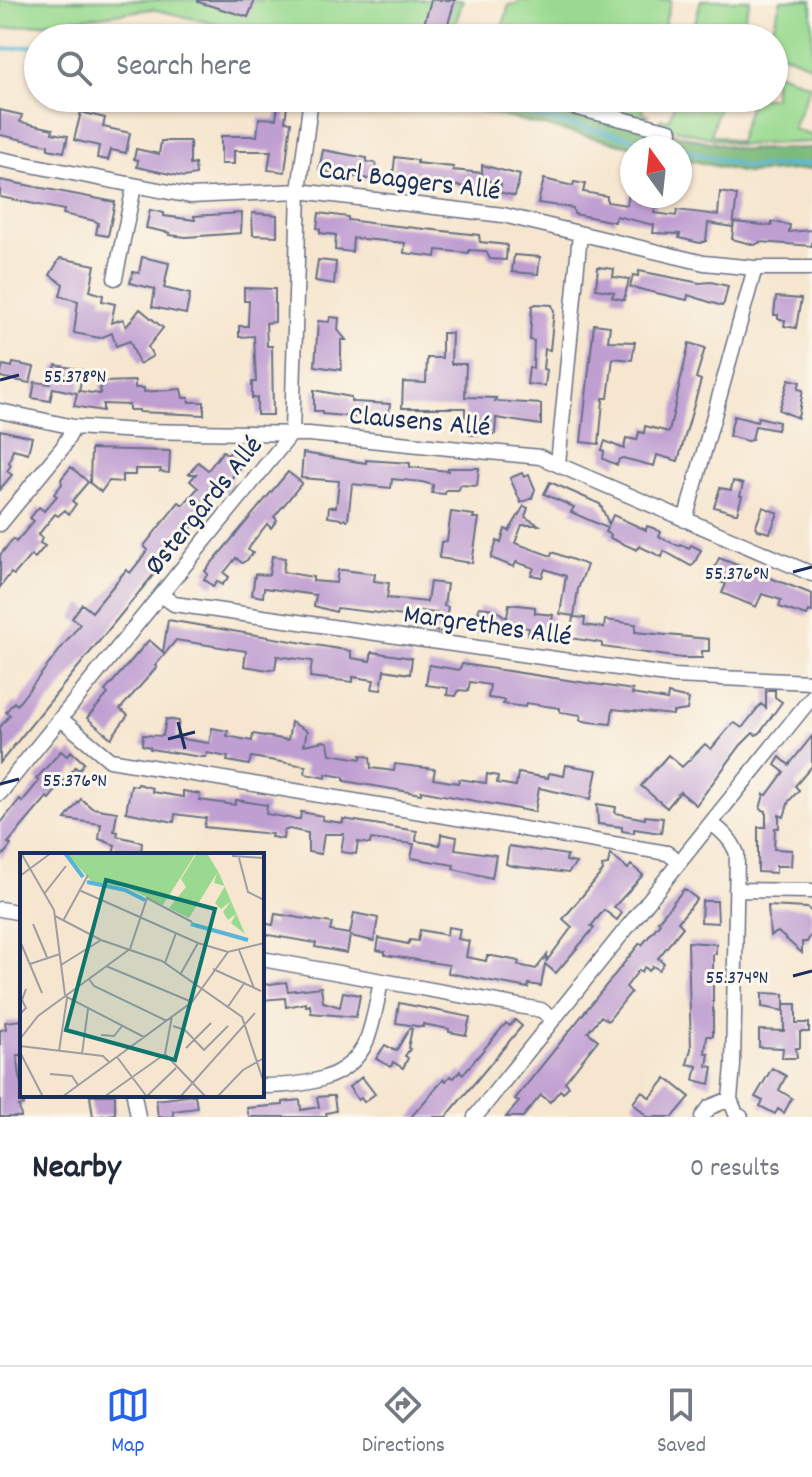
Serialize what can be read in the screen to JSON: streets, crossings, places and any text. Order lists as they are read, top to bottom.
{
  "streets": {
    "street": [
      "Carl Baggers Allé",
      "Clausens Allé",
      "Østergårds Allé",
      "Margrethes Allé"
    ]
  },
  "crossings": [
    ["Carl Baggers Allé", "Østergårds Allé"],
    ["Clausens Allé", "Østergårds Allé"],
    ["Østergårds Allé", "Margrethes Allé"]
  ],
  "north": "top",
  "page": {
    "search": "Search here",
    "heading": ["Nearby", "0 results"],
    "nav": ["Map", "Directions", "Saved"]
  },
  "coordinates": ["55.378°N", "55.376°N", "55.374°N"]
}
